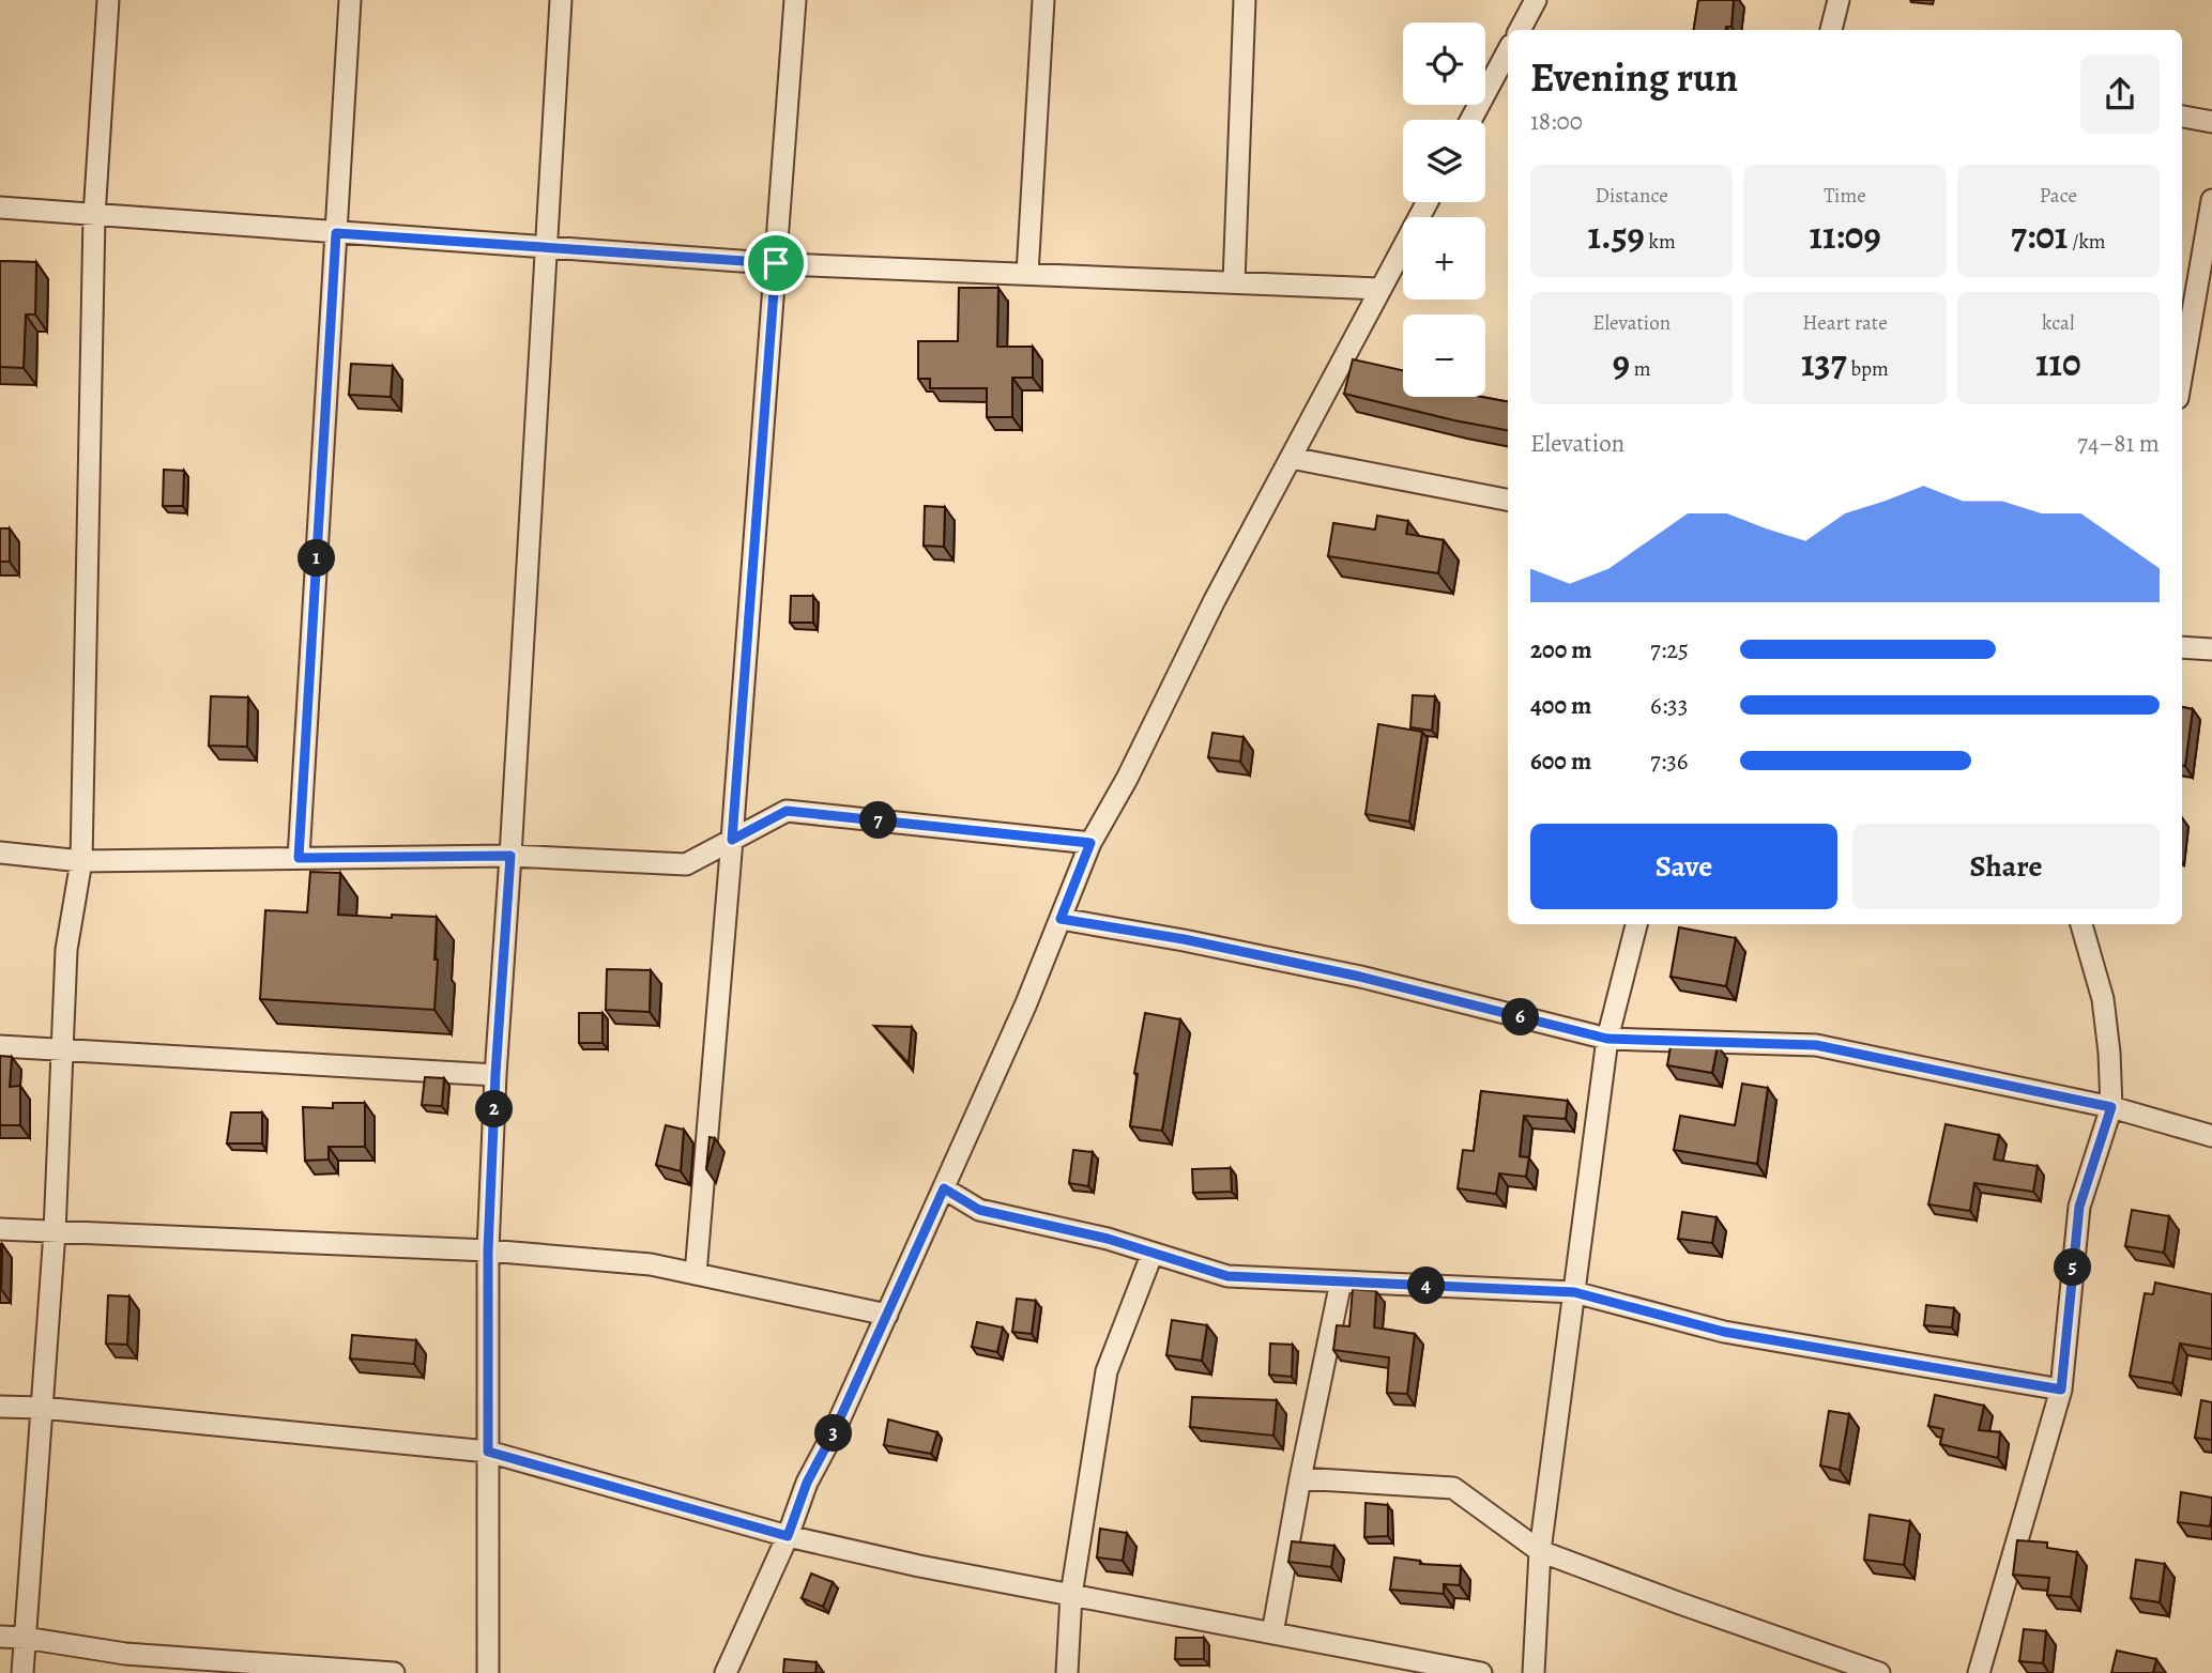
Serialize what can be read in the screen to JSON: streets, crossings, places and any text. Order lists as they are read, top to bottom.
{
  "page": {
    "map_buttons": ["+", "−"],
    "heading": ["Evening run", "18:00"],
    "stats": [
      ["Distance", "1.59 km"],
      ["Time", "11:09"],
      ["Pace", "7:01 /km"],
      ["Elevation", "9 m"],
      ["Heart rate", "137 bpm"],
      ["kcal", "110"]
    ],
    "chart": ["Elevation", "74–81 m"],
    "pins": [
      "1",
      "7",
      "6",
      "2",
      "5",
      "4",
      "3"
    ],
    "list": [
      {
        "name": "200 m",
        "note": "7:25"
      },
      {
        "name": "400 m",
        "note": "6:33"
      },
      {
        "name": "600 m",
        "note": "7:36"
      }
    ],
    "buttons": ["Save", "Share"]
  }
}
